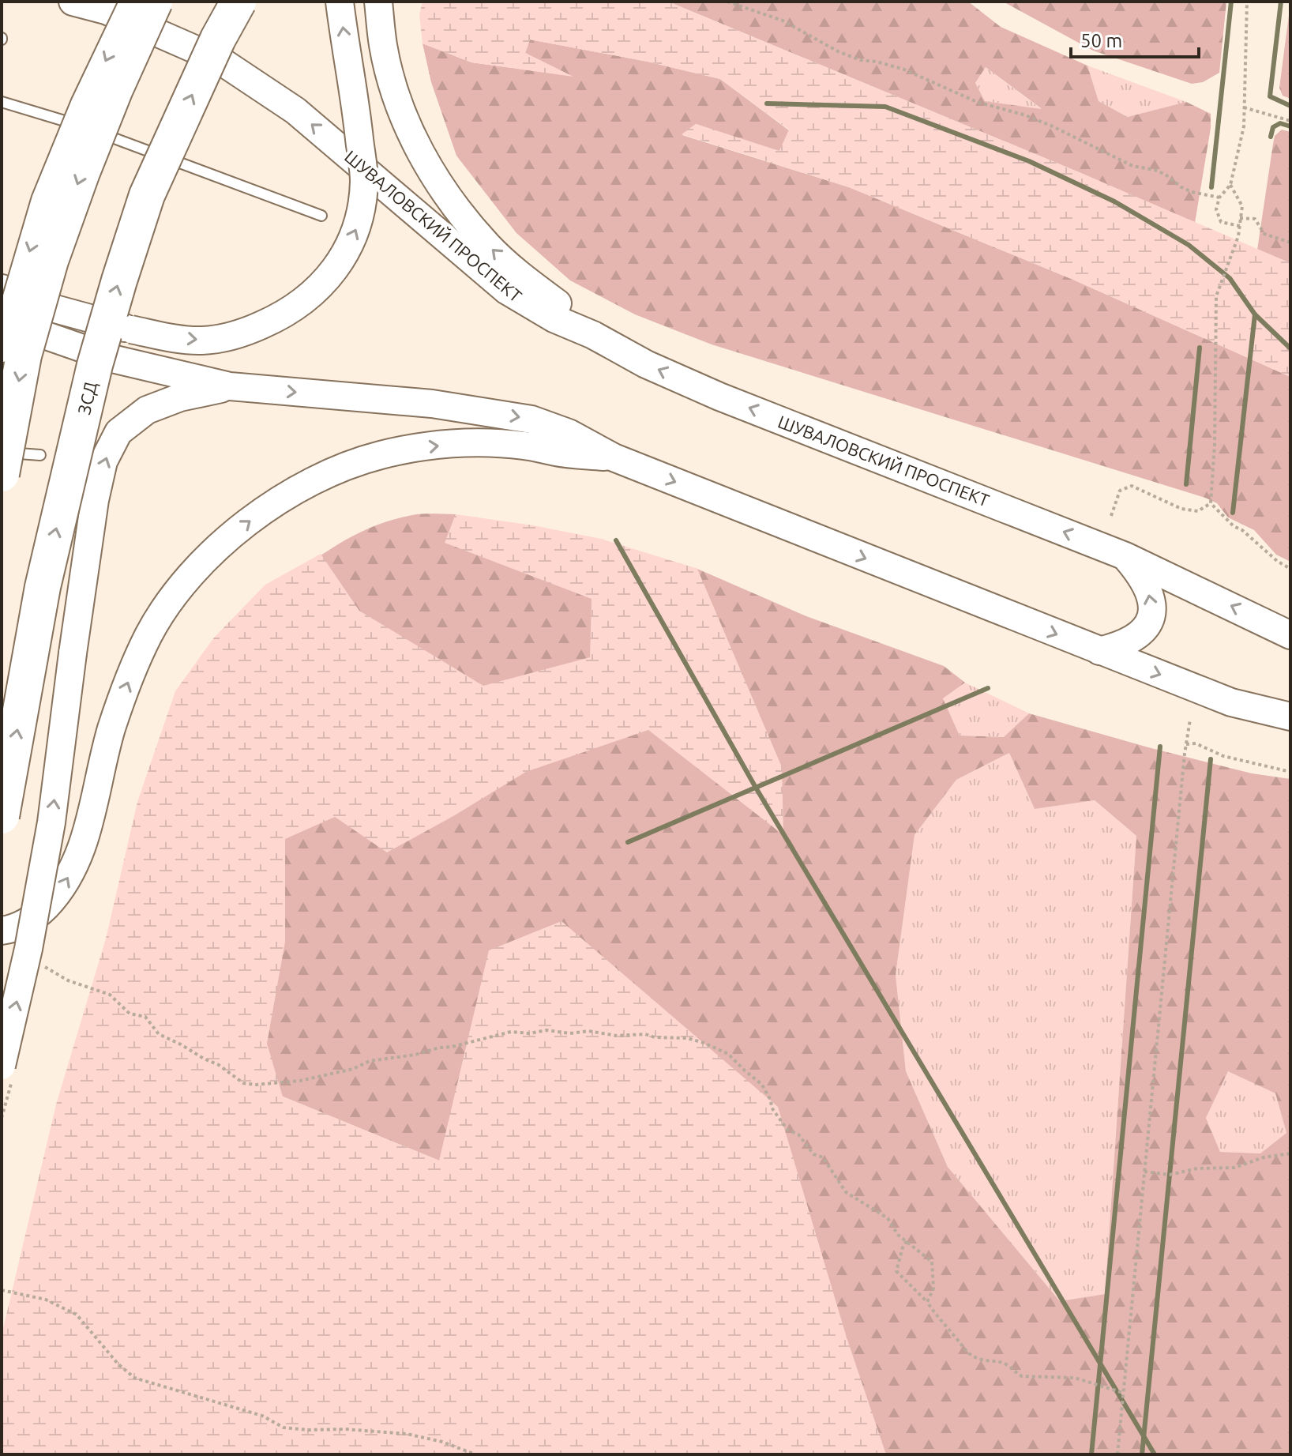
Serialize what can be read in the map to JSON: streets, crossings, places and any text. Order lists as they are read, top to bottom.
{
  "streets": {
    "highway": ["ЗСД"],
    "main road": ["ШУВАЛОВСКИЙ ПРОСПЕКТ"]
  },
  "scale_bar": "50 m"
}
